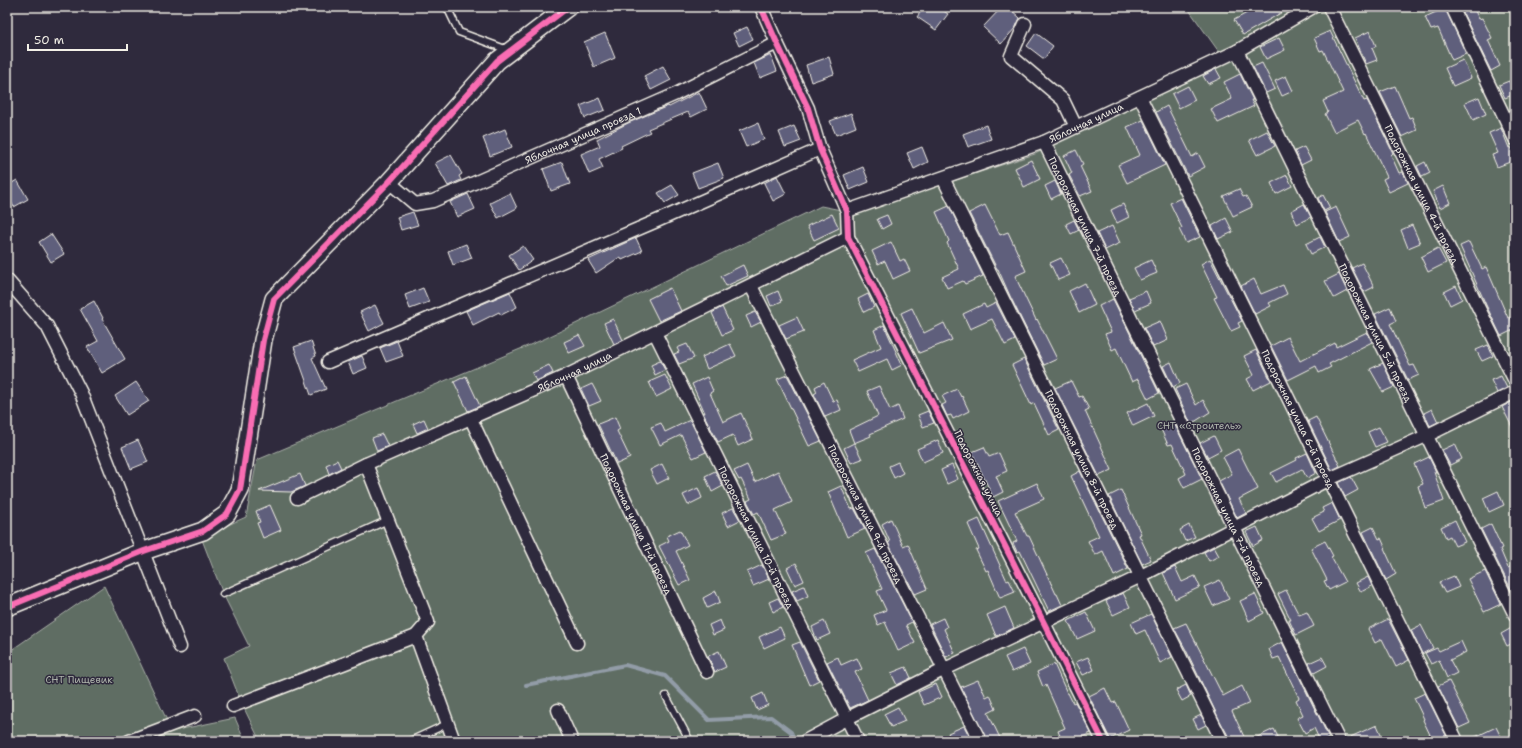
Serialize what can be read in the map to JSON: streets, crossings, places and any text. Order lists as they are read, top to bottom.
{
  "streets": {
    "street": [
      "Яблочная улица",
      "Яблочная улица проезд 1",
      "Подорожная улица 4-й проезд",
      "Подорожная улица 7-й проезд",
      "Подорожная улица 5-й проезд",
      "Подорожная улица 6-й проезд",
      "Подорожная улица 8-й проезд",
      "Подорожная улица",
      "Подорожная улица 9-й проезд",
      "Подорожная улица 11-й проезд",
      "Подорожная улица 10-й проезд"
    ]
  },
  "crossings": [
    ["Яблочная улица", "Подорожная улица 7-й проезд"],
    ["Яблочная улица", "Подорожная улица 5-й проезд"],
    ["Яблочная улица", "Подорожная улица 6-й проезд"],
    ["Яблочная улица", "Подорожная улица 8-й проезд"],
    ["Яблочная улица", "Подорожная улица"],
    ["Яблочная улица", "Подорожная улица 9-й проезд"],
    ["Яблочная улица", "Подорожная улица 11-й проезд"],
    ["Яблочная улица", "Подорожная улица 10-й проезд"]
  ],
  "parks": ["СНТ «Строитель»", "СНТ Пищевик"],
  "scale_bar": "50 m"
}
